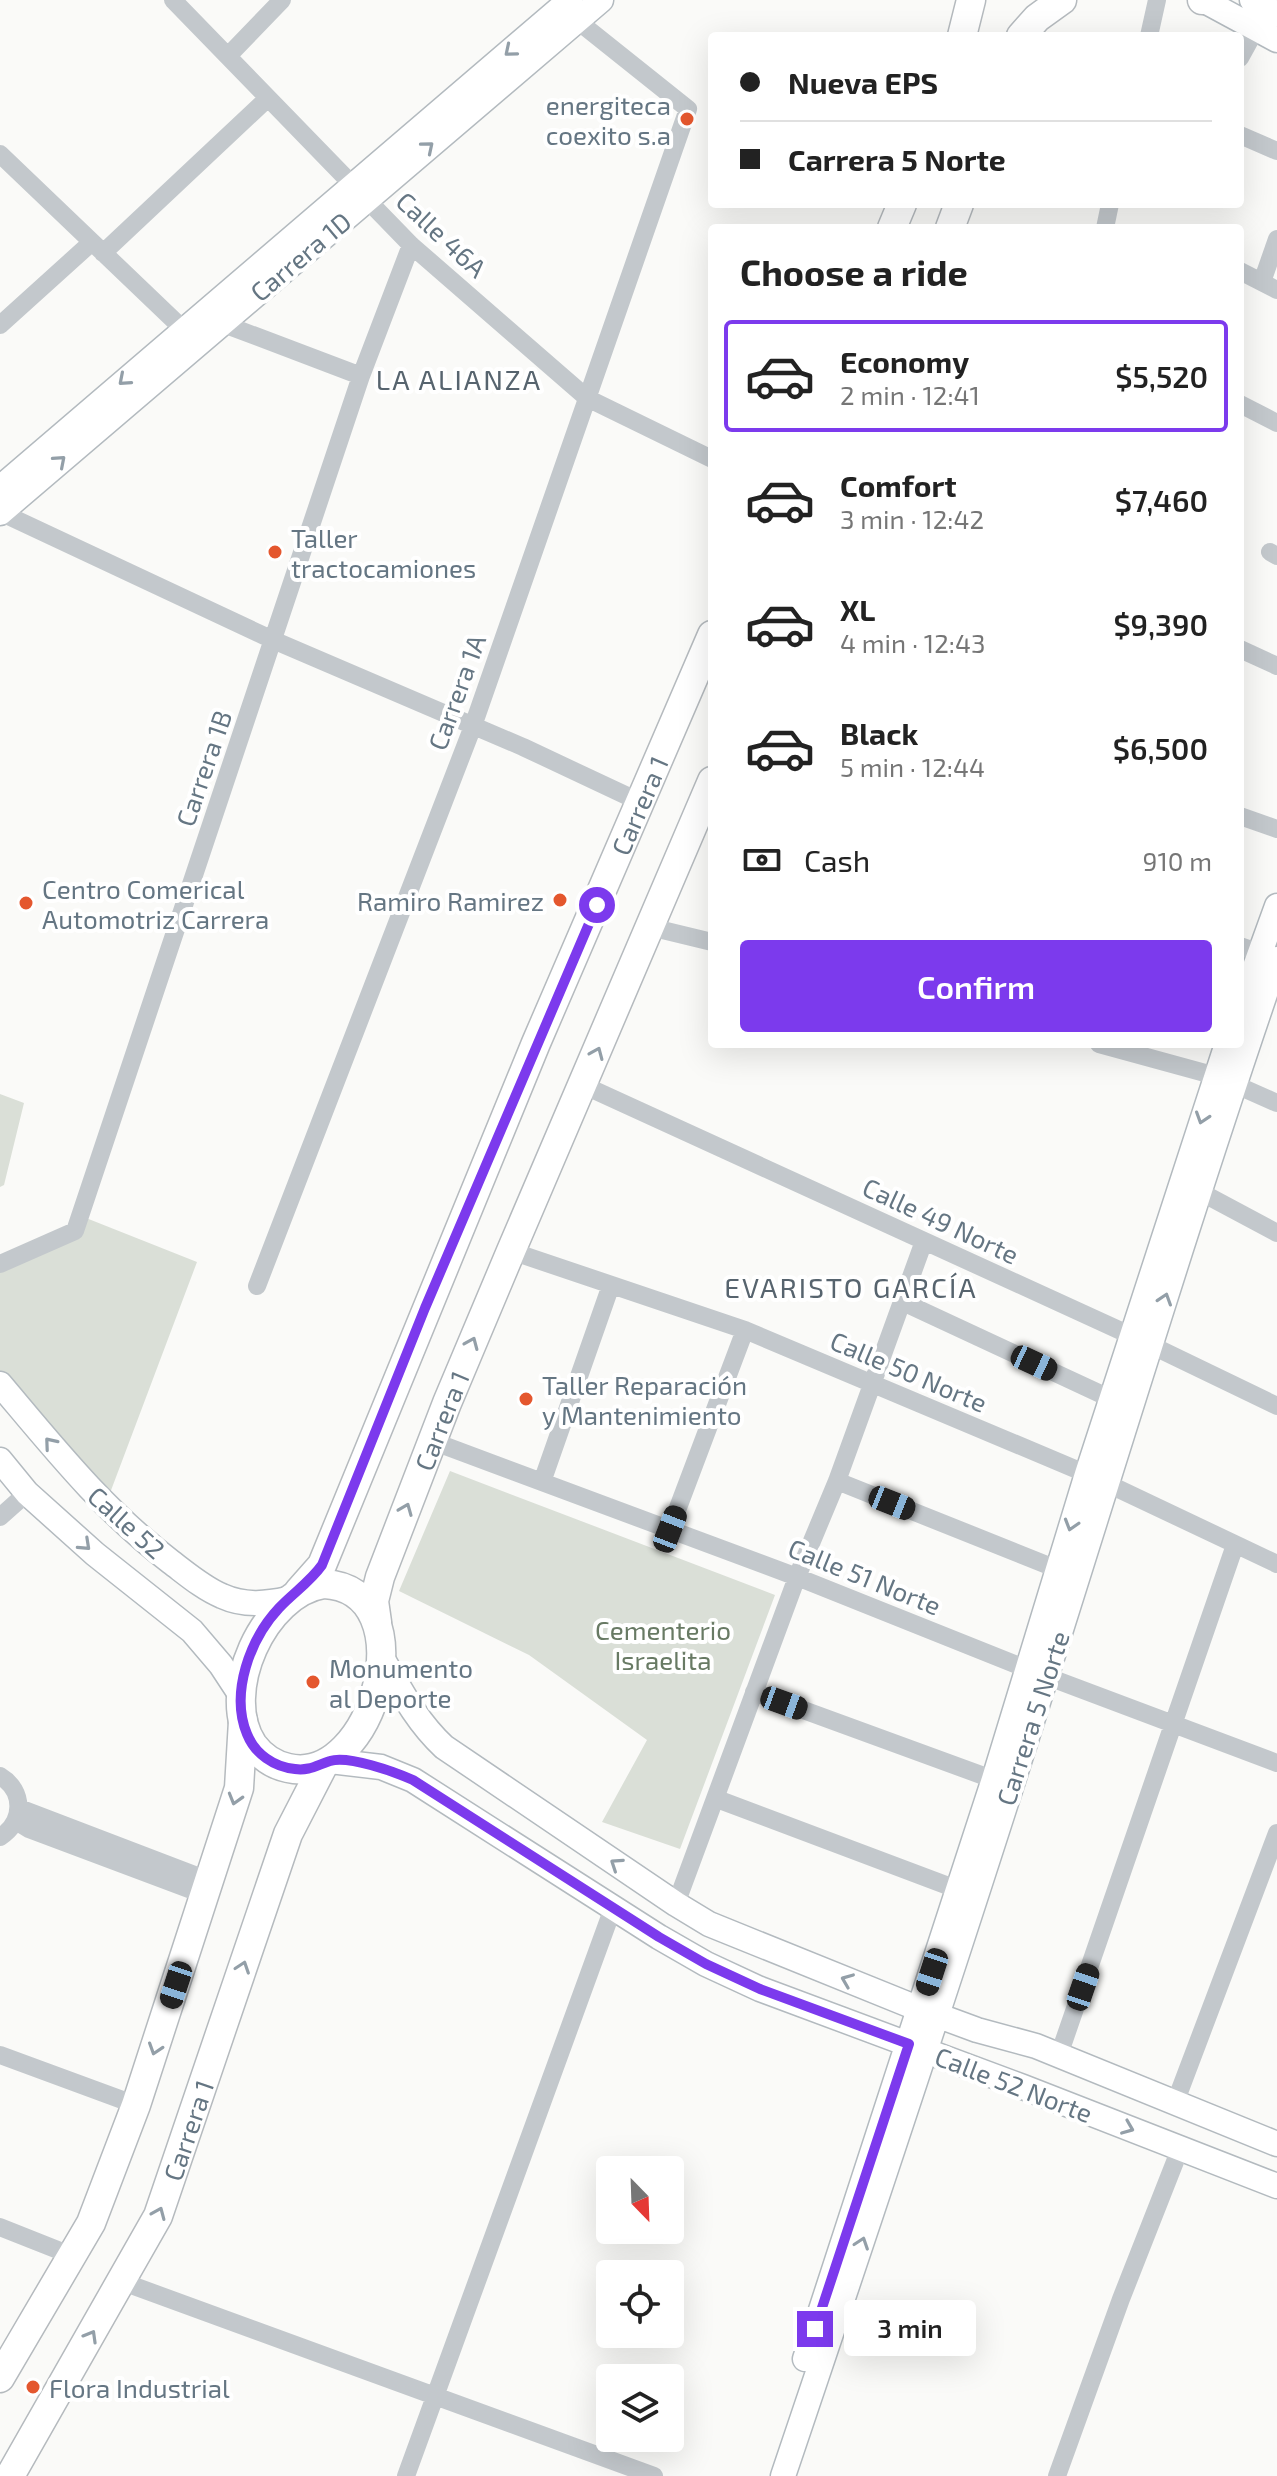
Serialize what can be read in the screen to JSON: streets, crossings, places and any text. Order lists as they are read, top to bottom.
{
  "streets": {
    "main road": ["Carrera 1"],
    "street": [
      "Calle 46A",
      "Carrera 1D",
      "Carrera 1A",
      "Carrera 1B",
      "Calle 49 Norte",
      "Calle 50 Norte",
      "Calle 52",
      "Calle 51 Norte",
      "Carrera 5 Norte",
      "Calle 52 Norte"
    ]
  },
  "crossings": [
    ["Calle 46A", "Carrera 1D"],
    ["Calle 46A", "Carrera 1A"],
    ["Calle 46A", "Carrera 1B"],
    ["Carrera 1D", "Carrera 1A"],
    ["Carrera 1", "Calle 49 Norte"],
    ["Carrera 1", "Calle 50 Norte"],
    ["Carrera 1", "Calle 52"],
    ["Carrera 1", "Calle 51 Norte"],
    ["Carrera 1", "Calle 52 Norte"],
    ["Calle 49 Norte", "Carrera 5 Norte"],
    ["Calle 50 Norte", "Carrera 5 Norte"],
    ["Calle 52", "Calle 52 Norte"],
    ["Calle 51 Norte", "Carrera 5 Norte"],
    ["Carrera 5 Norte", "Calle 52 Norte"]
  ],
  "districts": ["LA ALIANZA", "EVARISTO GARCÍA"],
  "parks": ["Cementerio Israelita"],
  "places": [
    "energiteca coexito s.a",
    "Taller tractocamiones",
    "Ramiro Ramirez",
    "Centro Comerical Automotriz Carrera",
    "Taller Reparación y Mantenimiento",
    "Monumento al Deporte",
    "Flora Industrial"
  ],
  "north": "bottom right",
  "page": {
    "banner": ["Nueva EPS", "Carrera 5 Norte"],
    "heading": "Choose a ride",
    "list": [
      {
        "name": "Economy",
        "note": "2 min · 12:41",
        "value": "$5,520"
      },
      {
        "name": "Comfort",
        "note": "3 min · 12:42",
        "value": "$7,460"
      },
      {
        "name": "XL",
        "note": "4 min · 12:43",
        "value": "$9,390"
      },
      {
        "name": "Black",
        "note": "5 min · 12:44",
        "value": "$6,500"
      }
    ],
    "pay": ["Cash", "910 m"],
    "buttons": "Confirm",
    "bubble": "3 min"
  }
}
